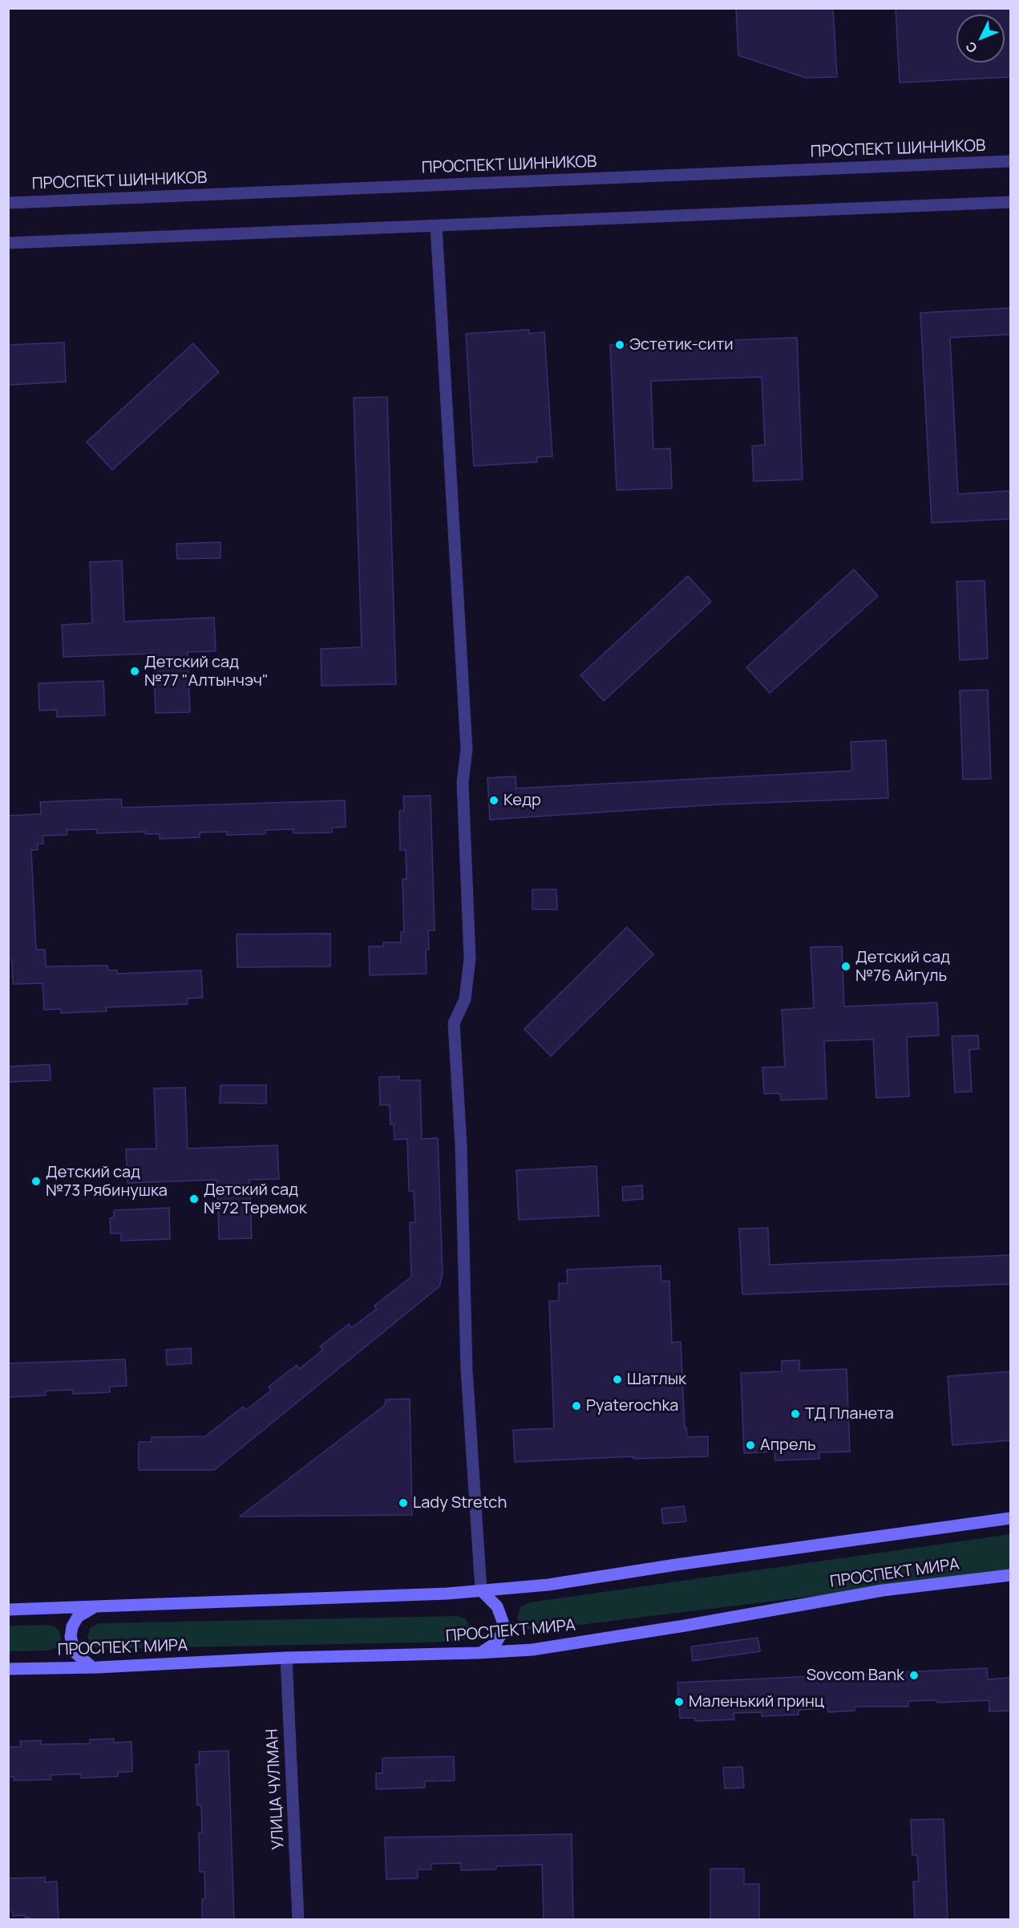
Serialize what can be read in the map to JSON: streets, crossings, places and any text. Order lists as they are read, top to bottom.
{
  "streets": {
    "main road": ["ПРОСПЕКТ МИРА"],
    "street": ["ПРОСПЕКТ ШИННИКОВ", "УЛИЦА ЧУЛМАН"]
  },
  "crossings": [
    ["ПРОСПЕКТ МИРА", "УЛИЦА ЧУЛМАН"]
  ],
  "places": [
    "Эстетик-сити",
    "Детский сад №77 \"Алтынчэч\"",
    "Кедр",
    "Детский сад №76 Айгуль",
    "Детский сад №73 Рябинушка",
    "Детский сад №72 Теремок",
    "Шатлык",
    "Pyaterochka",
    "ТД Планета",
    "Апрель",
    "Lady Stretch",
    "Sovcom Bank",
    "Маленький принц"
  ],
  "north": "bottom left"
}
